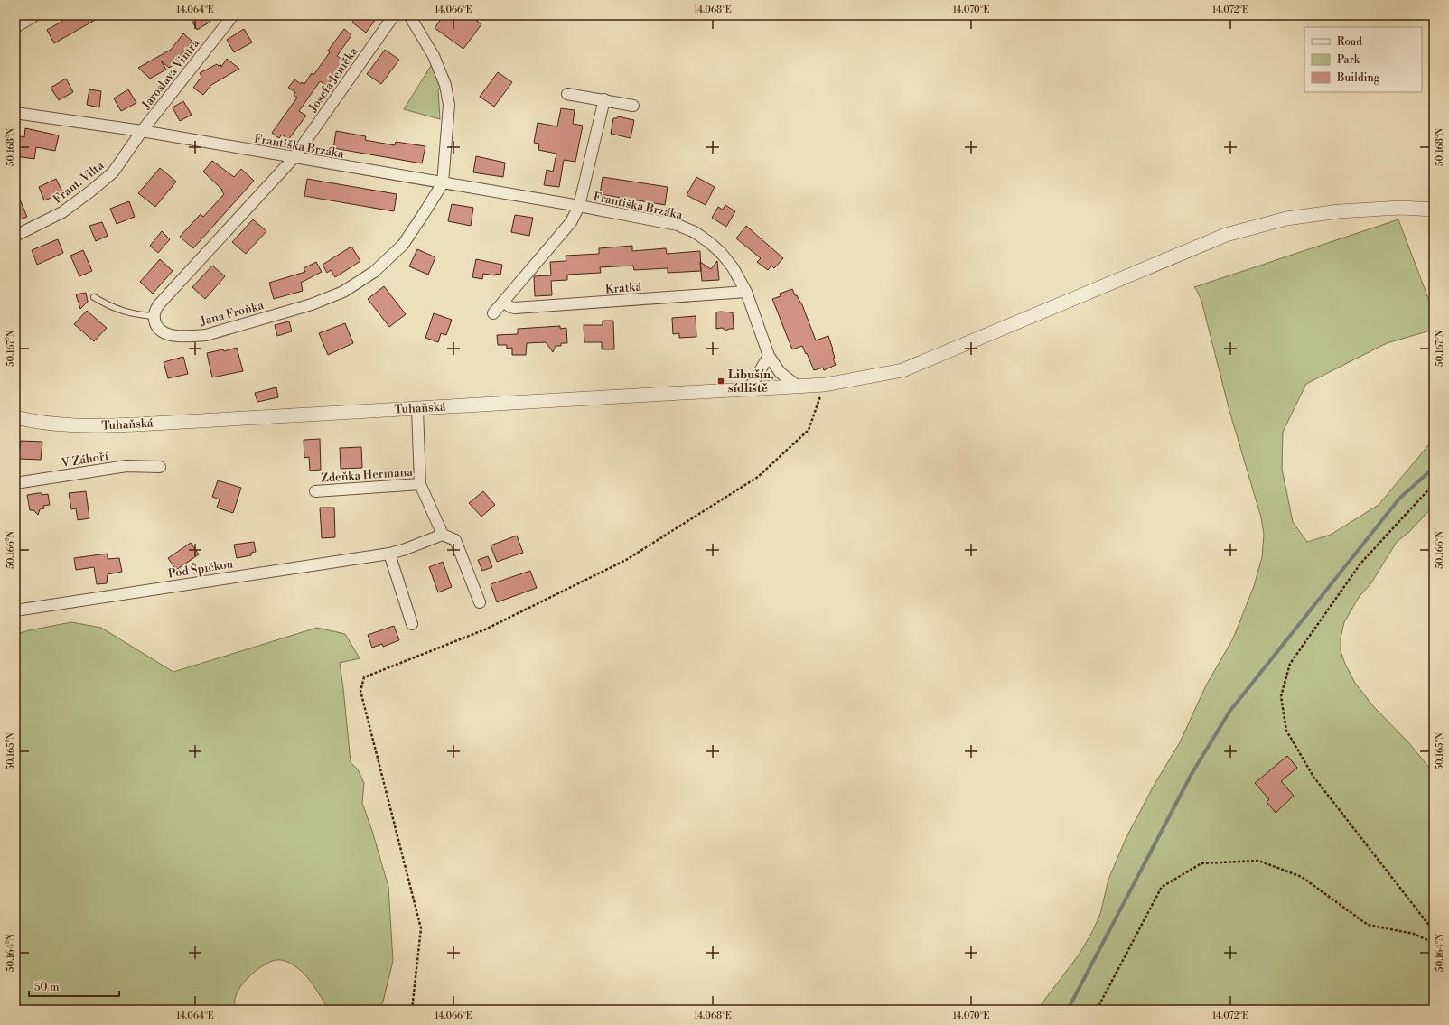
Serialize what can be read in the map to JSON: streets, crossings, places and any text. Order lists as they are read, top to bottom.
{
  "streets": {
    "street": [
      "Jaroslava Vintra",
      "Josefa Jeníčka",
      "Františka Brzáka",
      "Frant. Vilta",
      "Krátká",
      "Jana Froňka",
      "Tuhaňská",
      "V Záhoří",
      "Zdeňka Hermana",
      "Pod Špičkou"
    ]
  },
  "crossings": [
    ["Jaroslava Vintra", "Františka Brzáka"],
    ["Jaroslava Vintra", "Frant. Vilta"],
    ["Josefa Jeníčka", "Františka Brzáka"],
    ["Františka Brzáka", "Frant. Vilta"],
    ["Františka Brzáka", "Krátká"],
    ["Františka Brzáka", "Jana Froňka"],
    ["Františka Brzáka", "Tuhaňská"],
    ["Tuhaňská", "Zdeňka Hermana"]
  ],
  "places": {
    "transit": ["Libušín, sídliště"]
  },
  "legend": ["Road", "Park", "Building"],
  "scale_bar": "50 m",
  "coordinates": [
    "14.064°E",
    "14.066°E",
    "14.068°E",
    "14.070°E",
    "14.072°E",
    "50.168°N",
    "50.167°N",
    "50.166°N",
    "50.165°N",
    "50.164°N"
  ]
}
